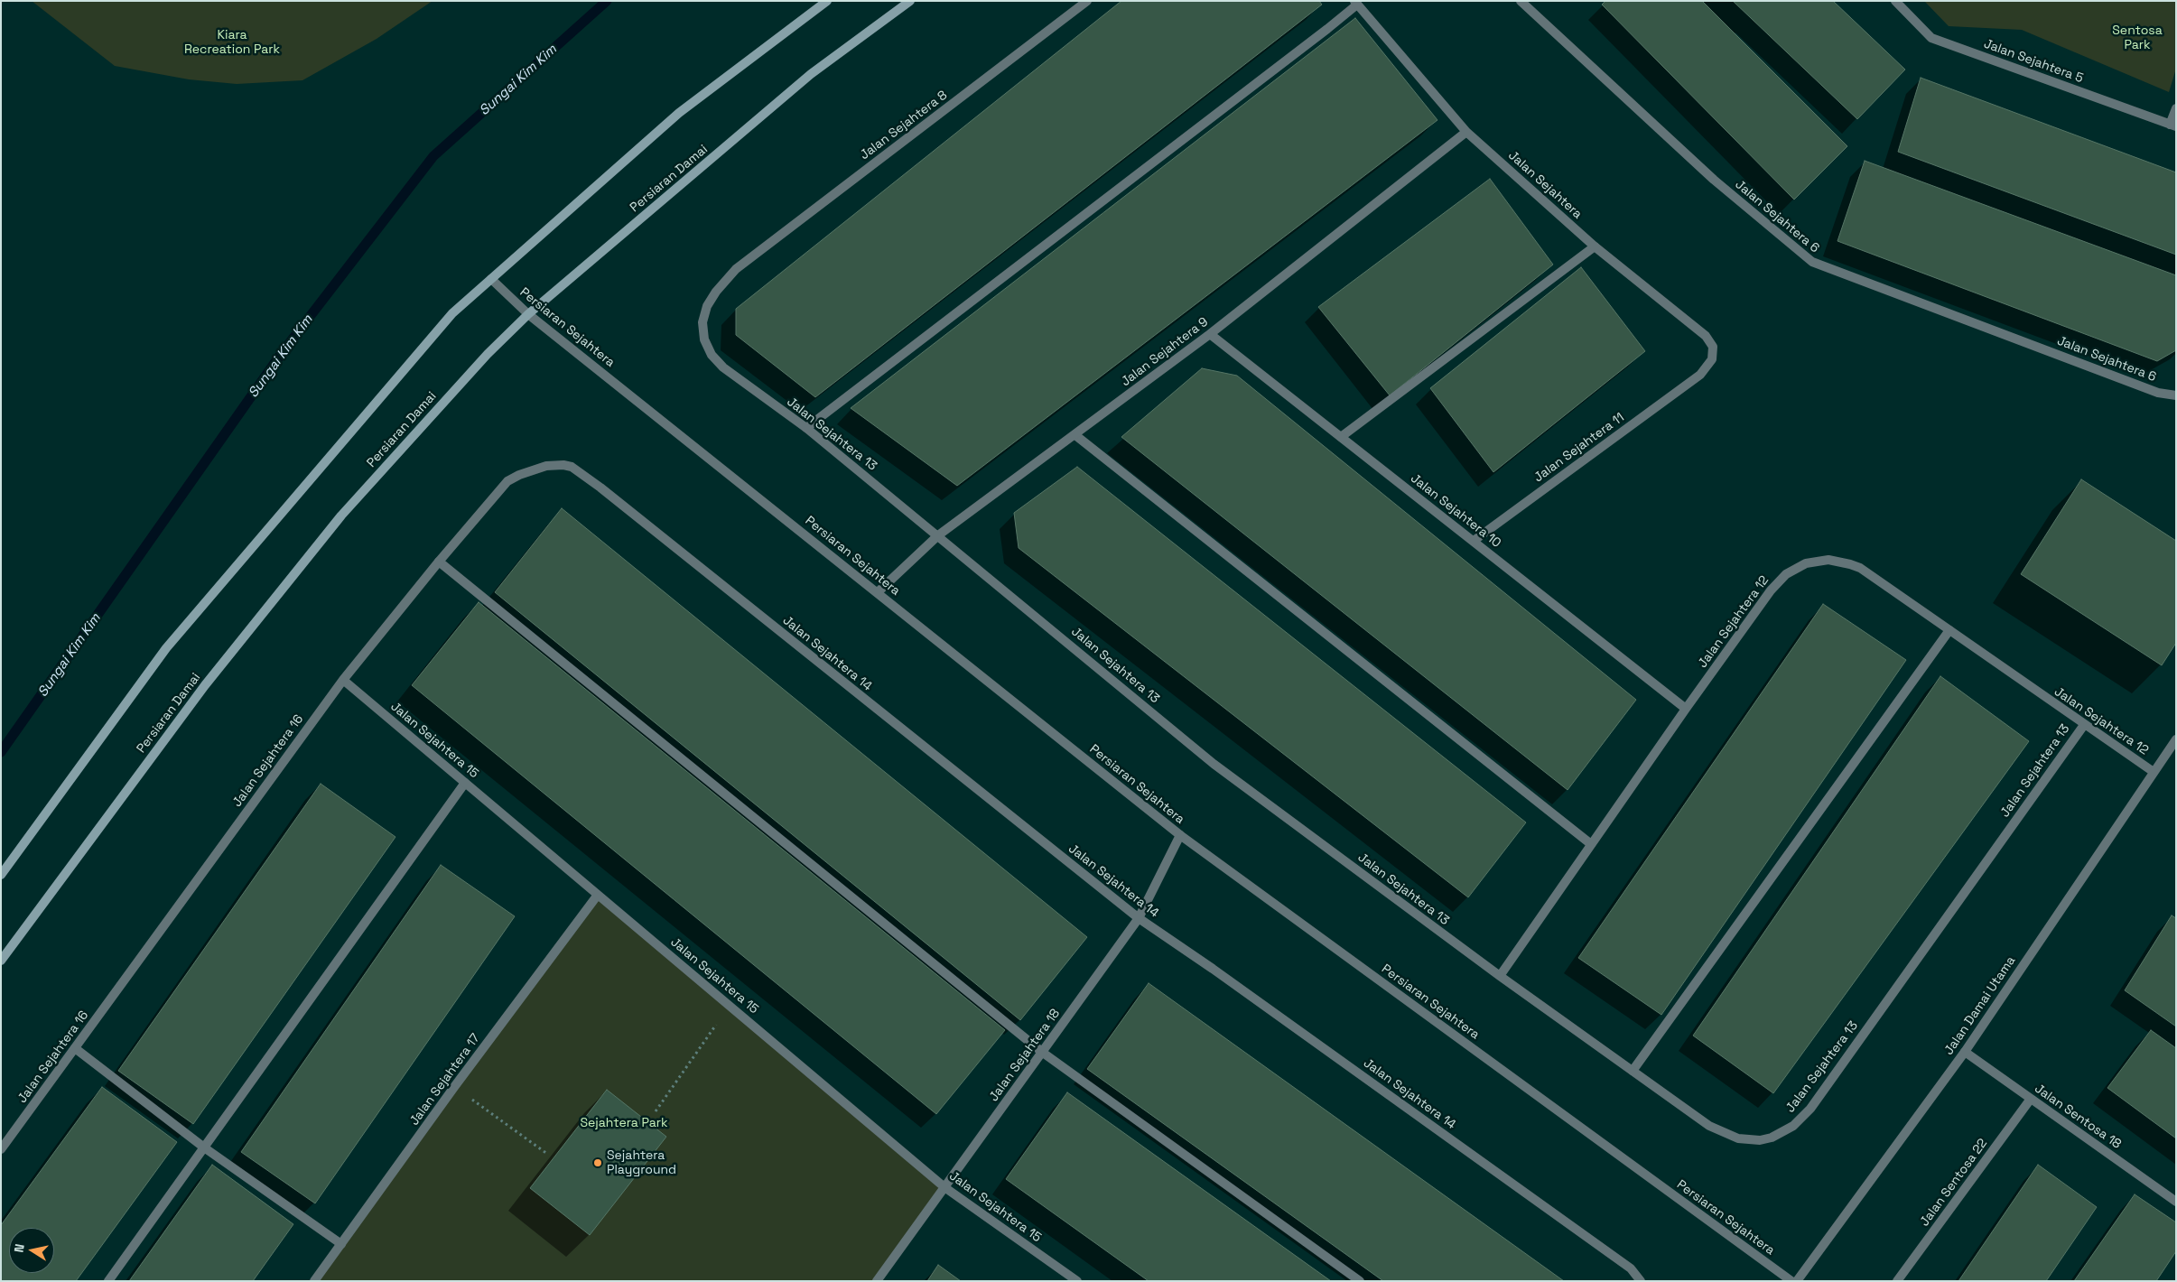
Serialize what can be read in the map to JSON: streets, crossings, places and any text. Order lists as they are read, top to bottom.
{
  "streets": {
    "main road": ["Persiaran Damai"],
    "street": [
      "Jalan Sejahtera 5",
      "Jalan Sejahtera 8",
      "Jalan Sejahtera",
      "Jalan Sejahtera 6",
      "Persiaran Sejahtera",
      "Jalan Sejahtera 9",
      "Jalan Sejahtera 13",
      "Jalan Sejahtera 11",
      "Jalan Sejahtera 10",
      "Jalan Sejahtera 12",
      "Jalan Sejahtera 14",
      "Jalan Sejahtera 15",
      "Jalan Sejahtera 16",
      "Jalan Damai Utama",
      "Jalan Sejahtera 18",
      "Jalan Sejahtera 17",
      "Jalan Sentosa 18",
      "Jalan Sentosa 22"
    ]
  },
  "crossings": [
    ["Jalan Sejahtera 8", "Jalan Sejahtera 13"],
    ["Persiaran Damai", "Persiaran Sejahtera"],
    ["Jalan Sejahtera", "Jalan Sejahtera 9"],
    ["Jalan Sejahtera", "Jalan Sejahtera 11"],
    ["Persiaran Sejahtera", "Jalan Sejahtera 9"],
    ["Persiaran Sejahtera", "Jalan Sejahtera 18"],
    ["Jalan Sejahtera 9", "Jalan Sejahtera 13"],
    ["Jalan Sejahtera 9", "Jalan Sejahtera 10"],
    ["Jalan Sejahtera 13", "Jalan Sejahtera 12"],
    ["Jalan Sejahtera 11", "Jalan Sejahtera 10"],
    ["Jalan Sejahtera 10", "Jalan Sejahtera 12"],
    ["Jalan Sejahtera 12", "Jalan Damai Utama"],
    ["Jalan Sejahtera 14", "Jalan Sejahtera 16"],
    ["Jalan Sejahtera 14", "Jalan Sejahtera 18"],
    ["Jalan Sejahtera 15", "Jalan Sejahtera 16"],
    ["Jalan Sejahtera 15", "Jalan Sejahtera 18"],
    ["Jalan Sejahtera 15", "Jalan Sejahtera 17"],
    ["Jalan Damai Utama", "Jalan Sentosa 18"],
    ["Jalan Sentosa 18", "Jalan Sentosa 22"]
  ],
  "water": ["Sungai Kim Kim"],
  "parks": ["Sentosa Park", "Kiara Recreation Park", "Sejahtera Park"],
  "places": ["Sejahtera Playground"],
  "north": "left"
}
